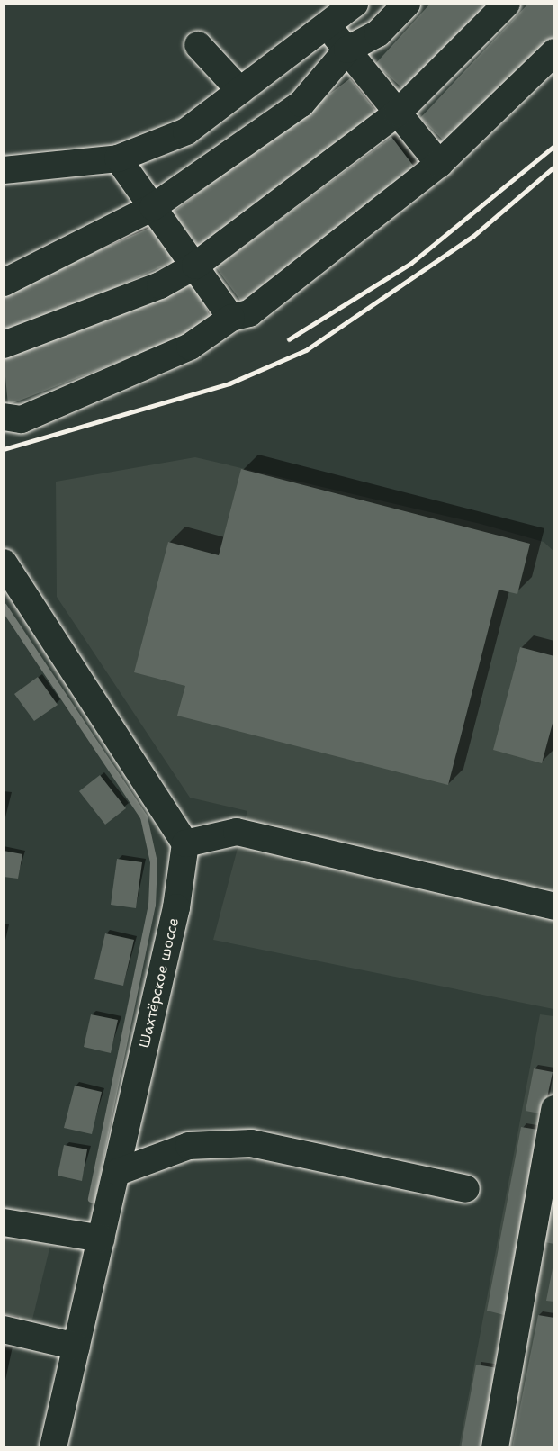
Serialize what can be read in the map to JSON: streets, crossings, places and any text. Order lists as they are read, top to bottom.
{
  "streets": {
    "street": ["Шахтёрское шоссе"]
  }
}
